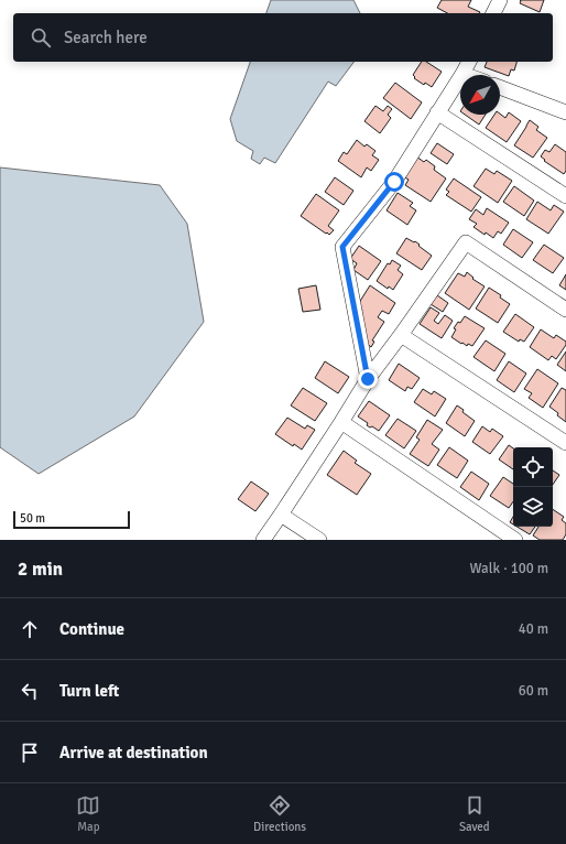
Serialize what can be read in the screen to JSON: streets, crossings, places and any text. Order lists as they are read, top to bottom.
{
  "scale_bar": "50 m",
  "north": "bottom left",
  "page": {
    "search": "Search here",
    "scale": "50 m",
    "heading": ["2 min", "Walk · 100 m"],
    "list": [
      ["Continue", "40 m"],
      ["Turn left", "60 m"],
      "Arrive at destination"
    ],
    "nav": ["Map", "Directions", "Saved"]
  }
}
